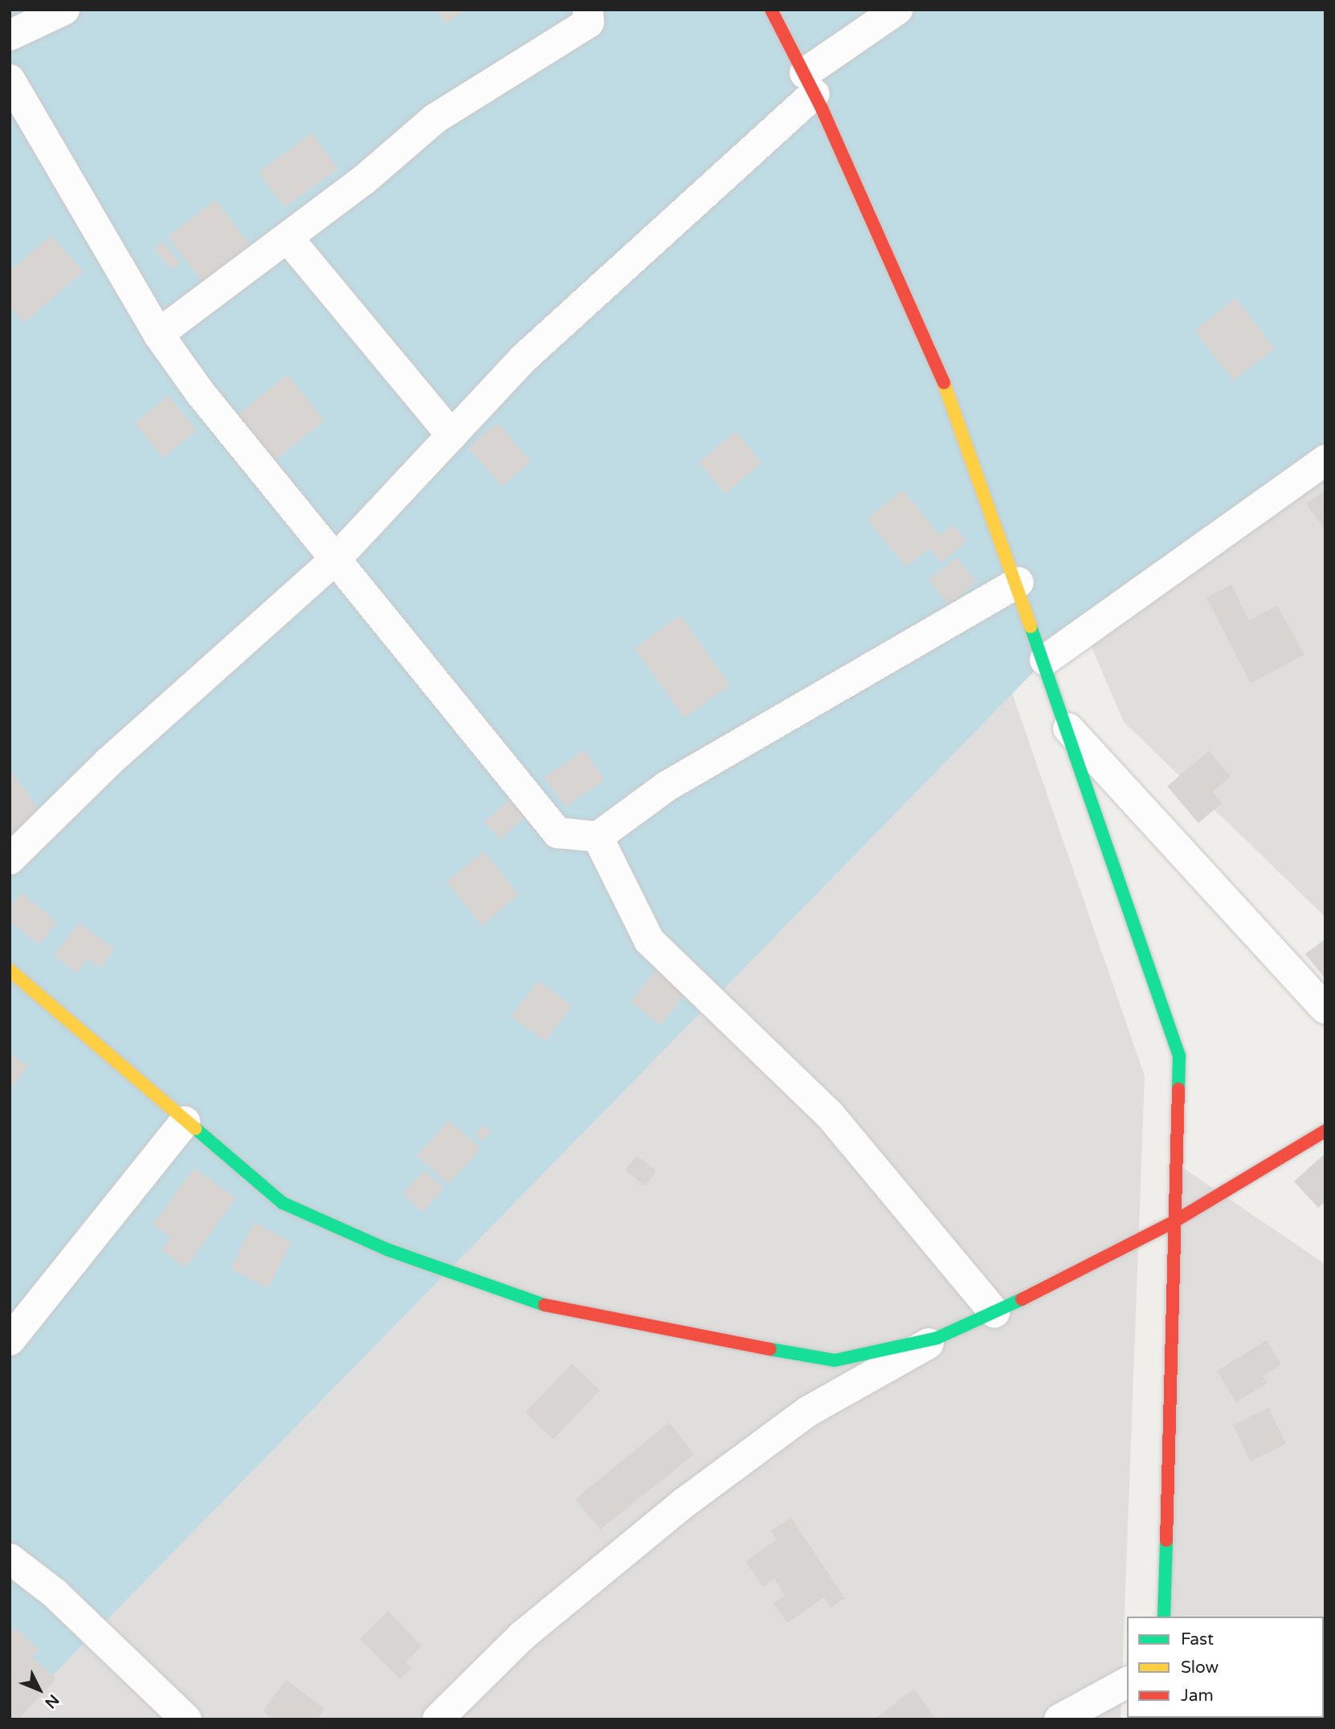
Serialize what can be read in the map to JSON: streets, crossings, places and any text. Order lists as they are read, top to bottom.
{
  "legend": ["Fast", "Slow", "Jam"],
  "north": "bottom right"
}
